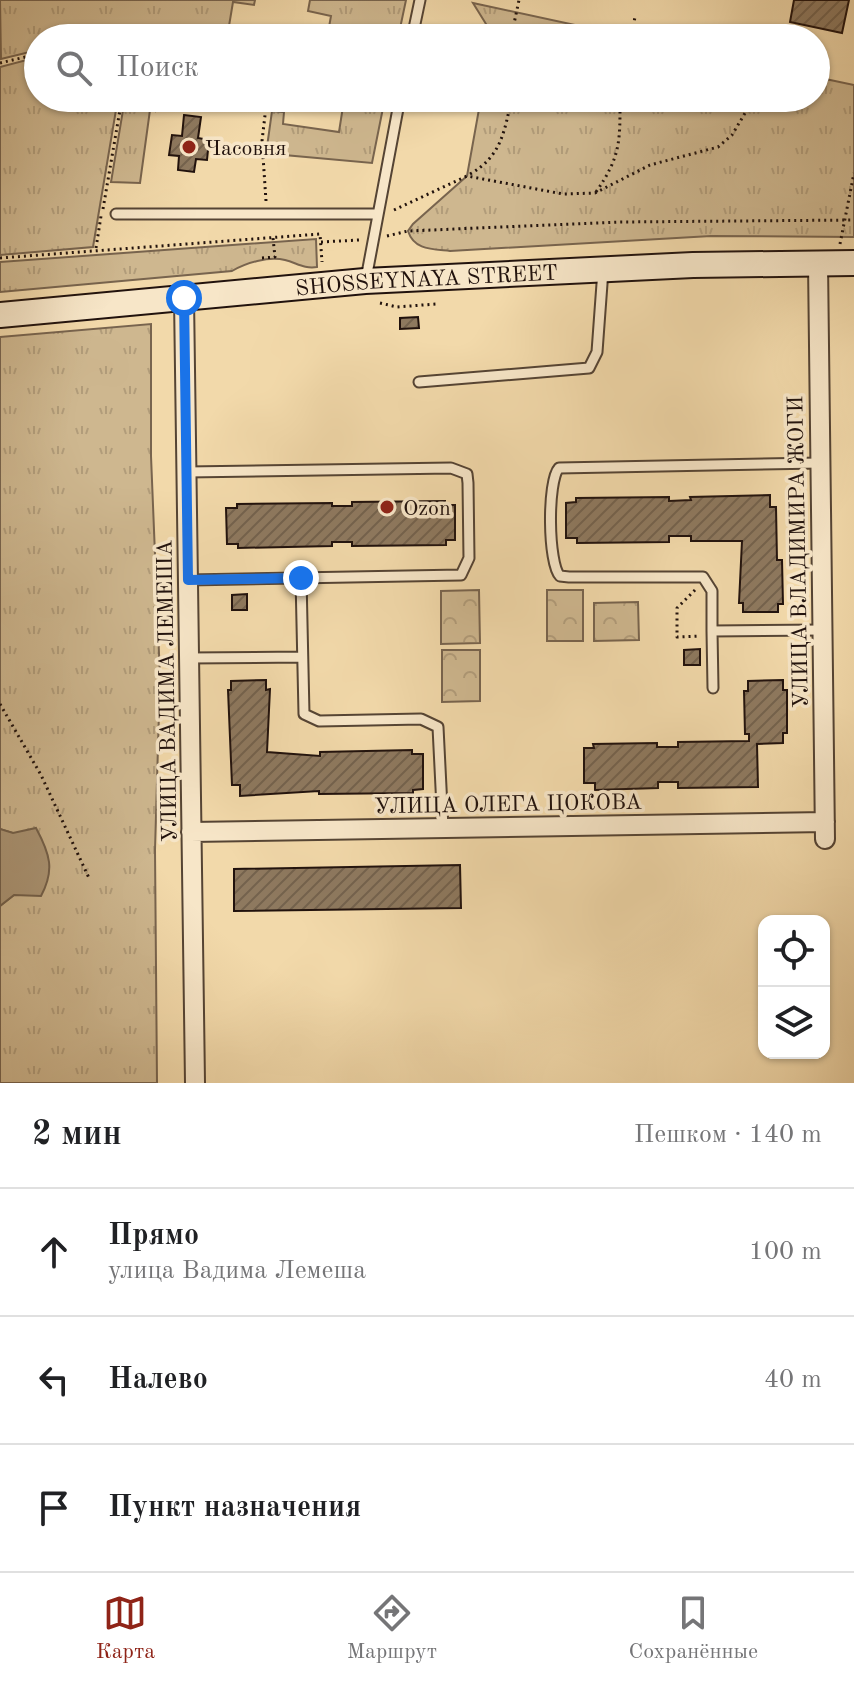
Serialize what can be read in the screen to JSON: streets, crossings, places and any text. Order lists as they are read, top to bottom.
{
  "streets": {
    "main road": ["SHOSSEYNAYA STREET"],
    "street": ["УЛИЦА ВЛАДИМИРА ЖОГИ", "УЛИЦА ВАДИМА ЛЕМЕША", "УЛИЦА ОЛЕГА ЦОКОВА"]
  },
  "crossings": [
    ["SHOSSEYNAYA STREET", "УЛИЦА ВЛАДИМИРА ЖОГИ"],
    ["SHOSSEYNAYA STREET", "УЛИЦА ВАДИМА ЛЕМЕША"],
    ["УЛИЦА ВЛАДИМИРА ЖОГИ", "УЛИЦА ОЛЕГА ЦОКОВА"],
    ["УЛИЦА ВАДИМА ЛЕМЕША", "УЛИЦА ОЛЕГА ЦОКОВА"]
  ],
  "places": ["Часовня", "Ozon"],
  "page": {
    "search": "Поиск",
    "heading": ["2 мин", "Пешком · 140 m"],
    "list": [
      ["Прямо", "улица Вадима Лемеша", "100 m"],
      ["Налево", "40 m"],
      "Пункт назначения"
    ],
    "nav": ["Карта", "Маршрут", "Сохранённые"]
  }
}
